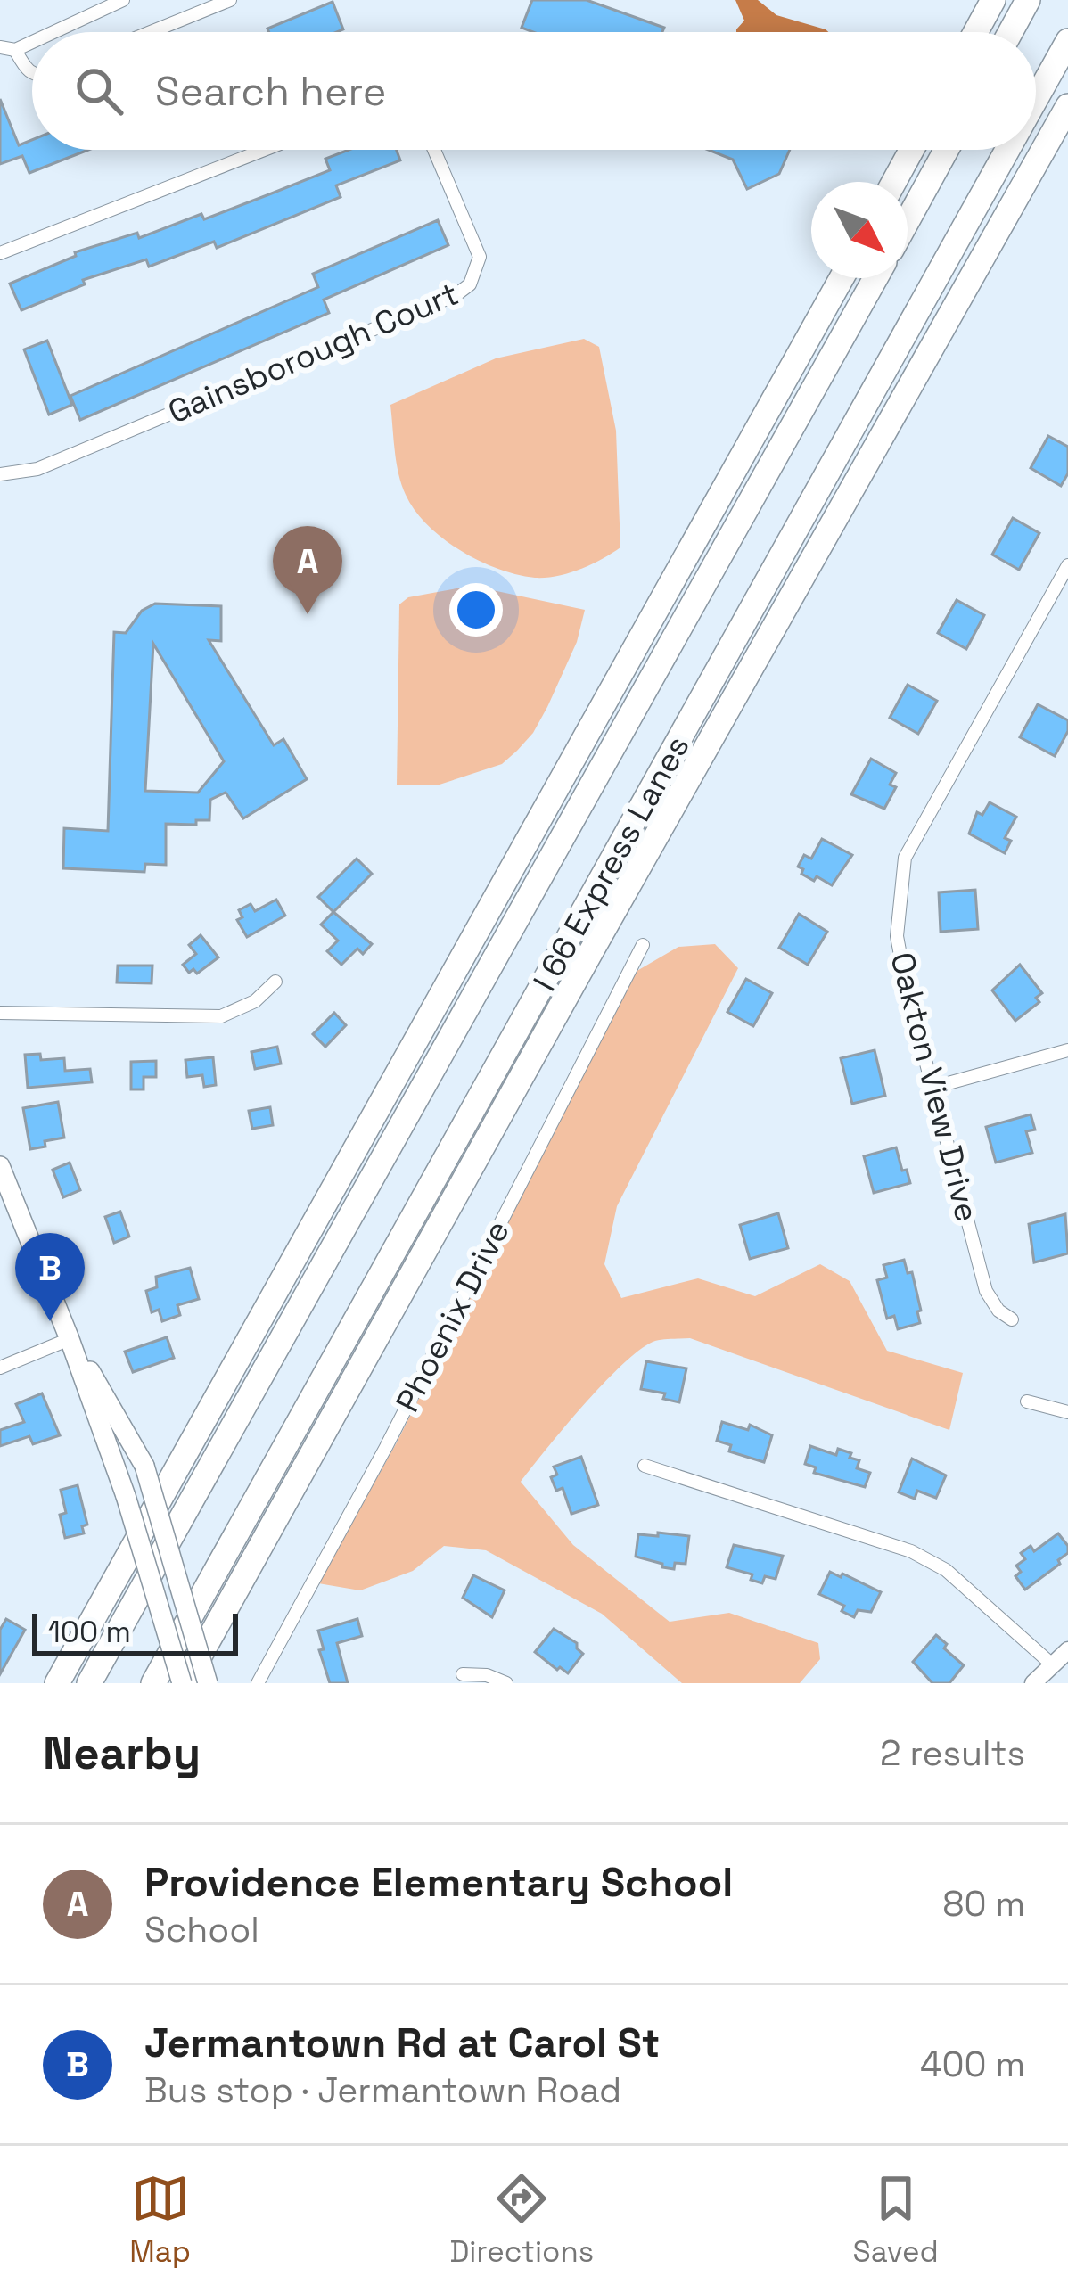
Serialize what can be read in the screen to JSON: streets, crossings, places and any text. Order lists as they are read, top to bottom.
{
  "streets": {
    "highway": ["I 66 Express Lanes"],
    "street": ["Gainsborough Court", "Oakton View Drive", "Phoenix Drive"]
  },
  "scale_bar": "100 m",
  "north": "bottom right",
  "page": {
    "search": "Search here",
    "pins": ["A", "B"],
    "scale": "100 m",
    "heading": ["Nearby", "2 results"],
    "list": [
      {
        "mark": "A",
        "name": "Providence Elementary School",
        "note": "School",
        "value": "80 m"
      },
      {
        "mark": "B",
        "name": "Jermantown Rd at Carol St",
        "note": "Bus stop · Jermantown Road",
        "value": "400 m"
      }
    ],
    "nav": ["Map", "Directions", "Saved"]
  }
}
